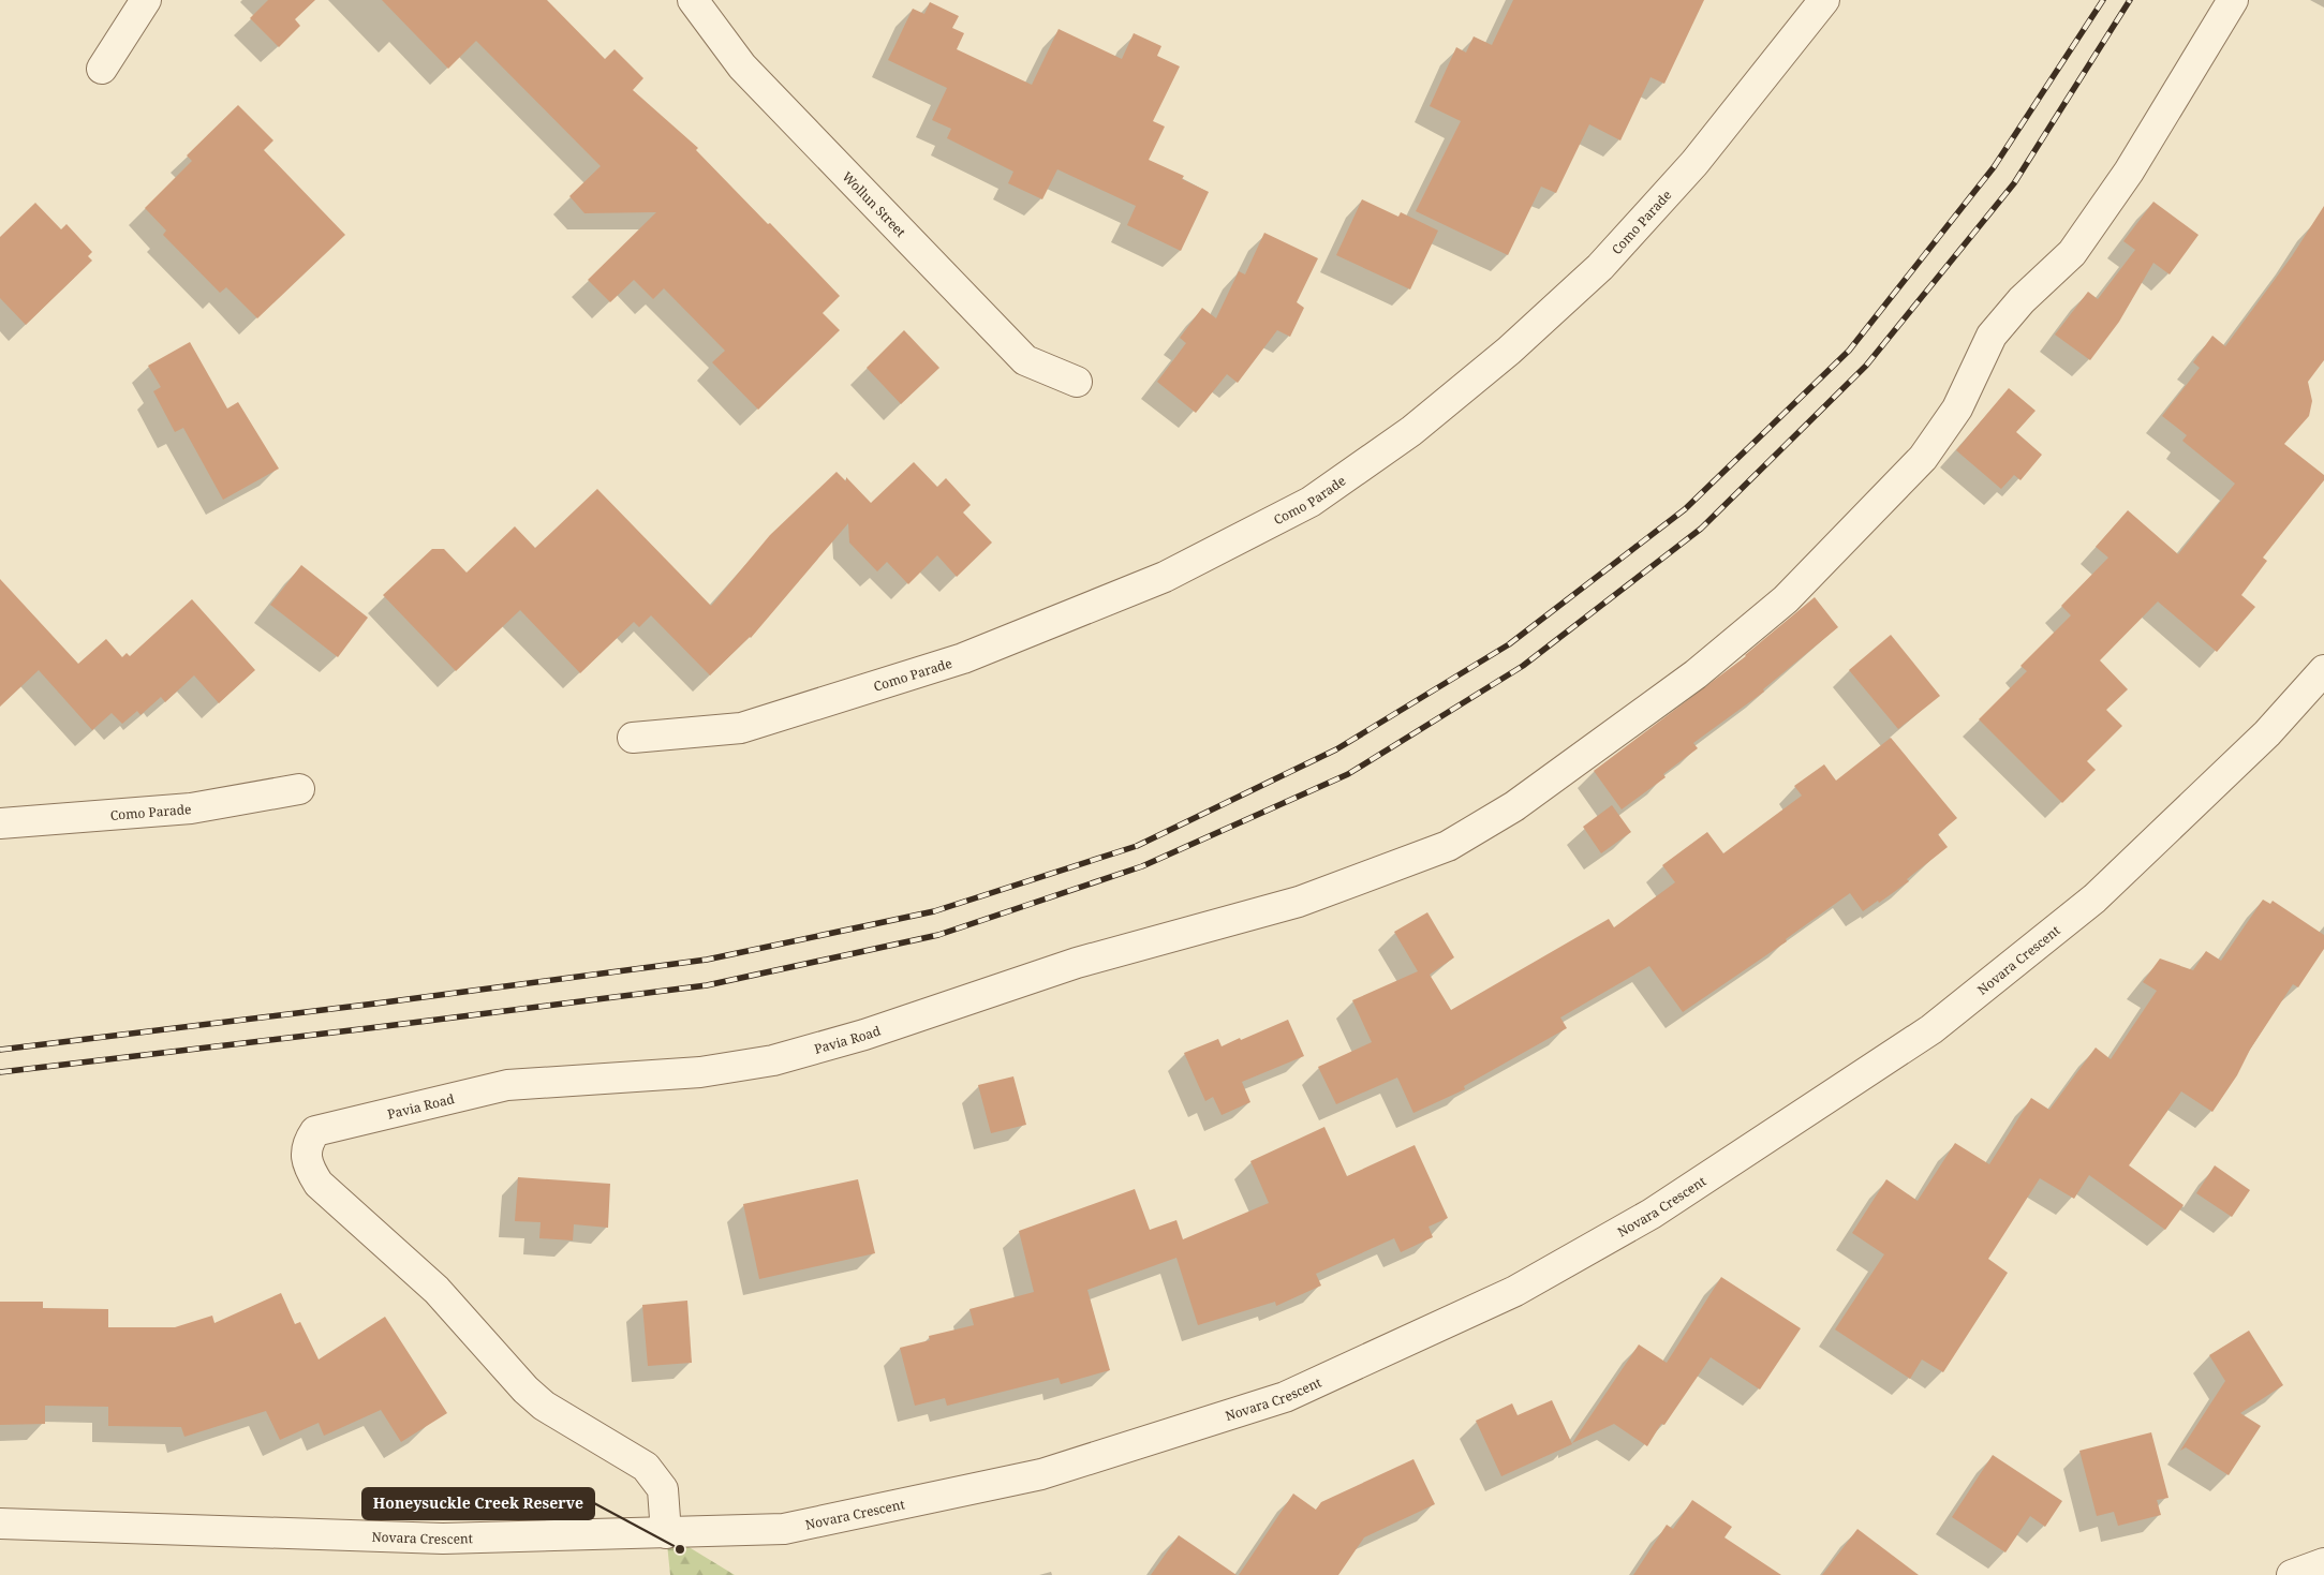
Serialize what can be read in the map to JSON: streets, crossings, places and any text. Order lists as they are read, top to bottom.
{
  "streets": {
    "street": [
      "Wollun Street",
      "Como Parade",
      "Novara Crescent",
      "Pavia Road"
    ]
  },
  "crossings": [
    ["Novara Crescent", "Pavia Road"]
  ],
  "places": ["Honeysuckle Creek Reserve"]
}
